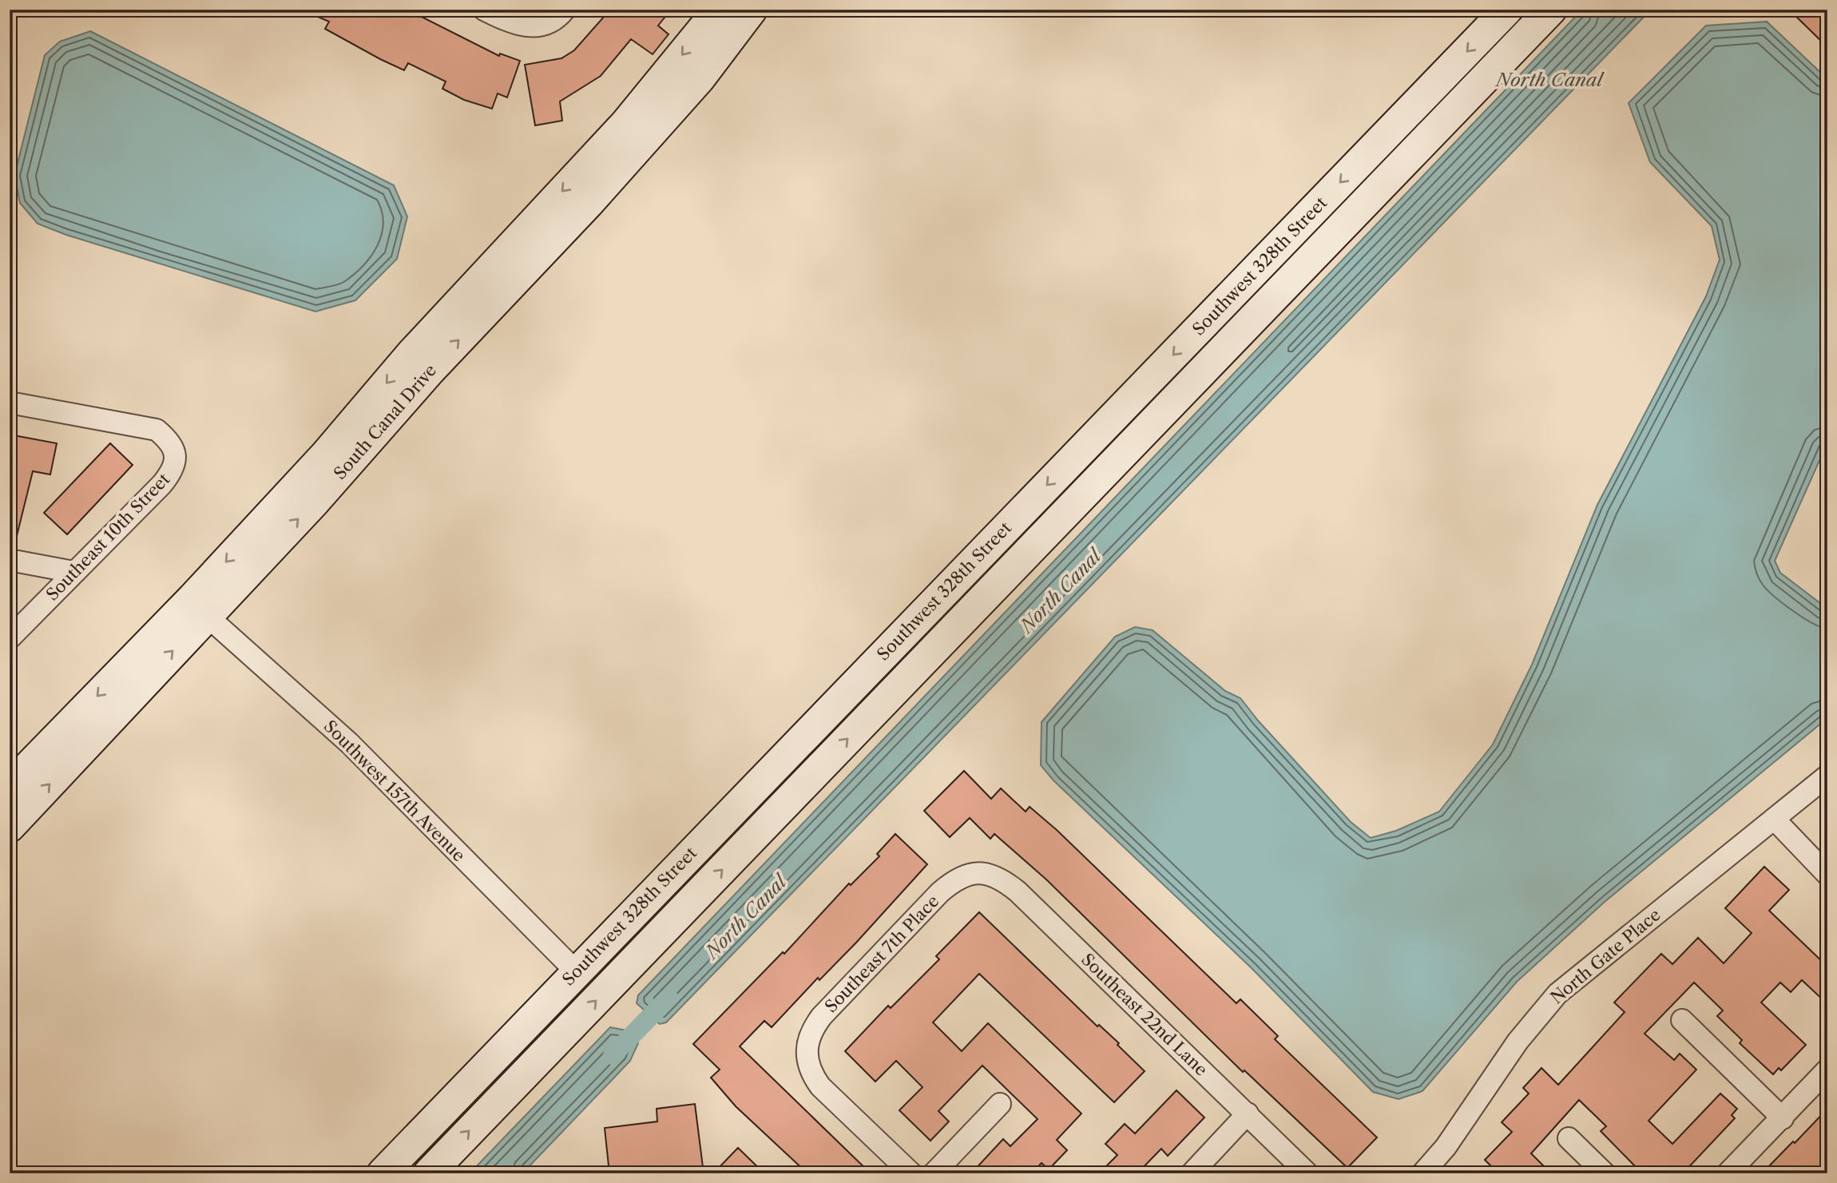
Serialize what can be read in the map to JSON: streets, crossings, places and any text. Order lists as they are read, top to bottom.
{
  "streets": {
    "street": [
      "Southwest 328th Street",
      "South Canal Drive",
      "Southeast 10th Street",
      "Southwest 157th Avenue",
      "Southeast 7th Place",
      "North Gate Place",
      "Southeast 22nd Lane"
    ]
  },
  "crossings": [
    ["Southwest 328th Street", "Southwest 157th Avenue"],
    ["South Canal Drive", "Southwest 157th Avenue"],
    ["Southeast 7th Place", "Southeast 22nd Lane"]
  ],
  "water": ["North Canal"]
}
